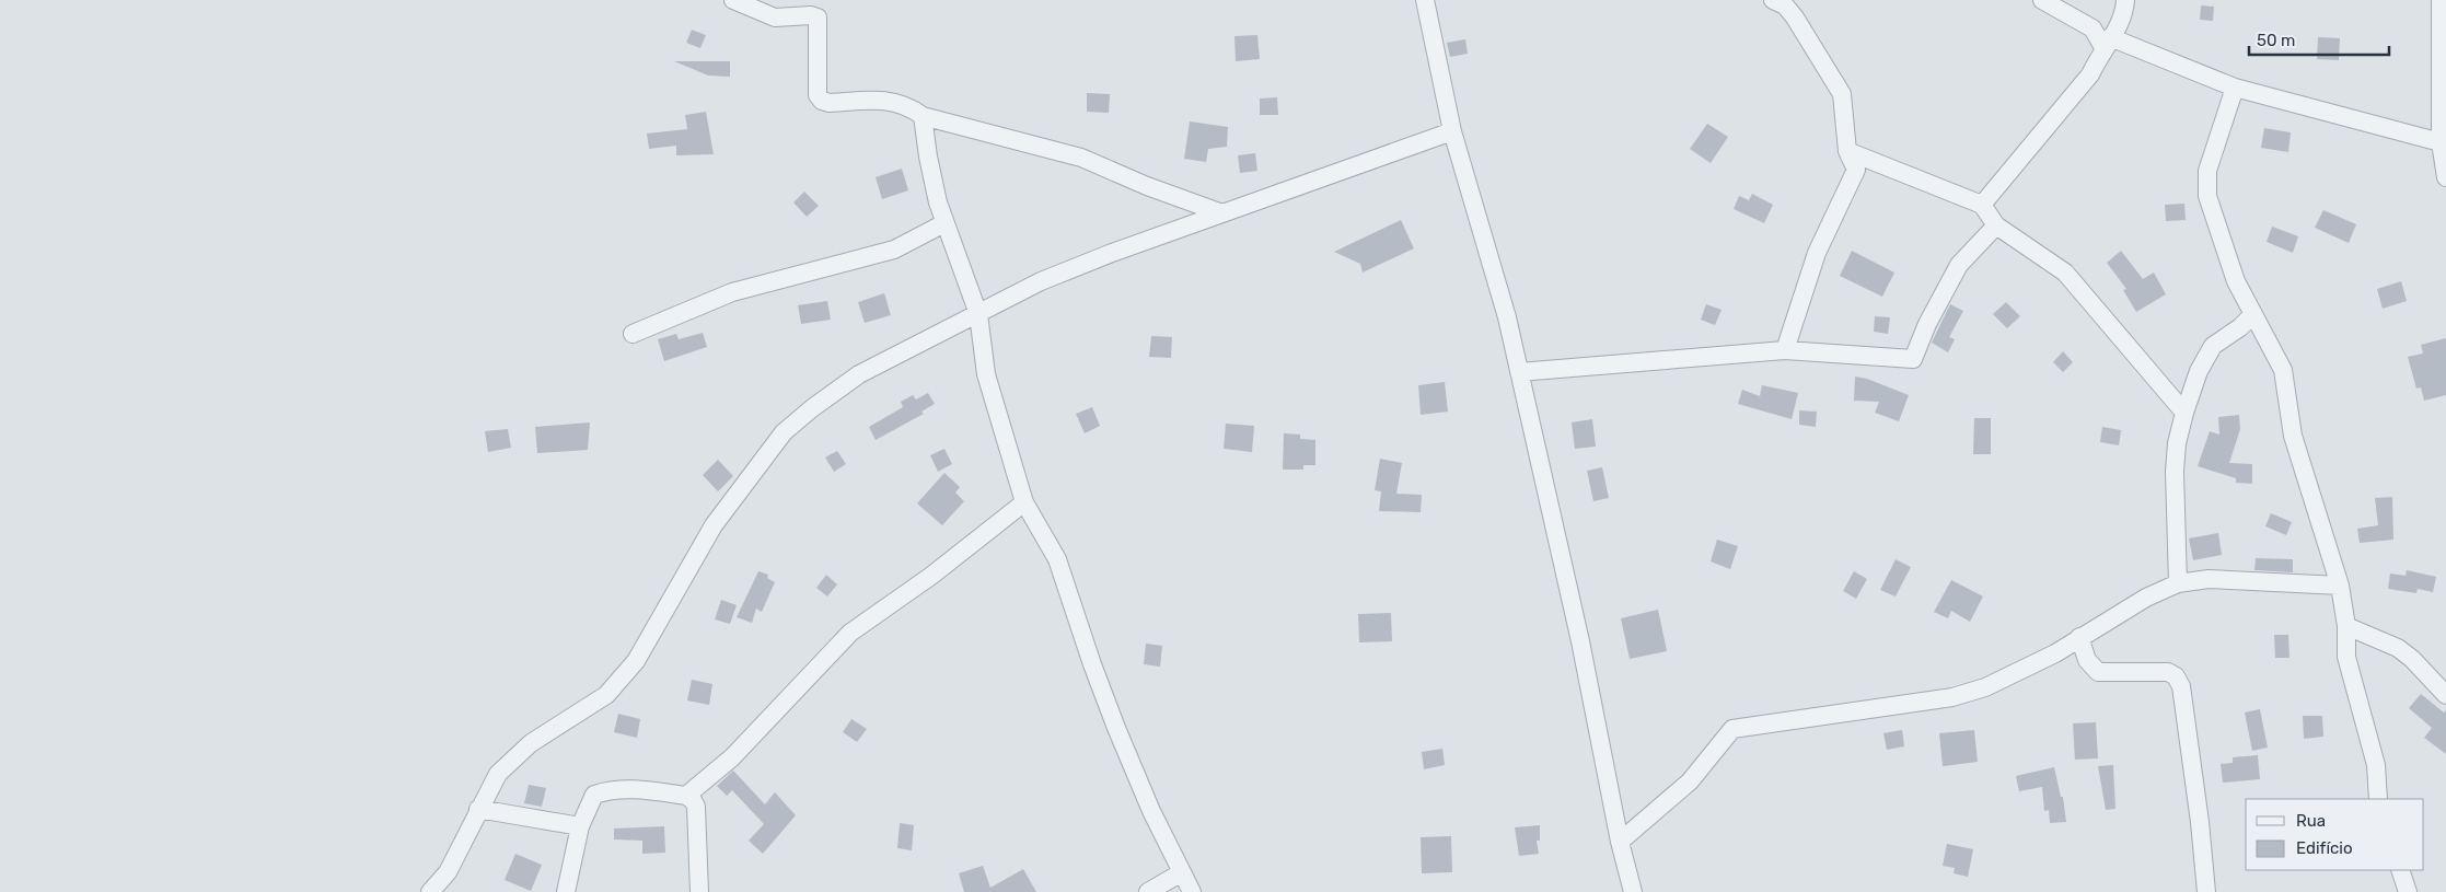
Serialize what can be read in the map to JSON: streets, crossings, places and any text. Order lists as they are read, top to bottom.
{
  "legend": ["Rua", "Edifício"],
  "scale_bar": "50 m"
}
